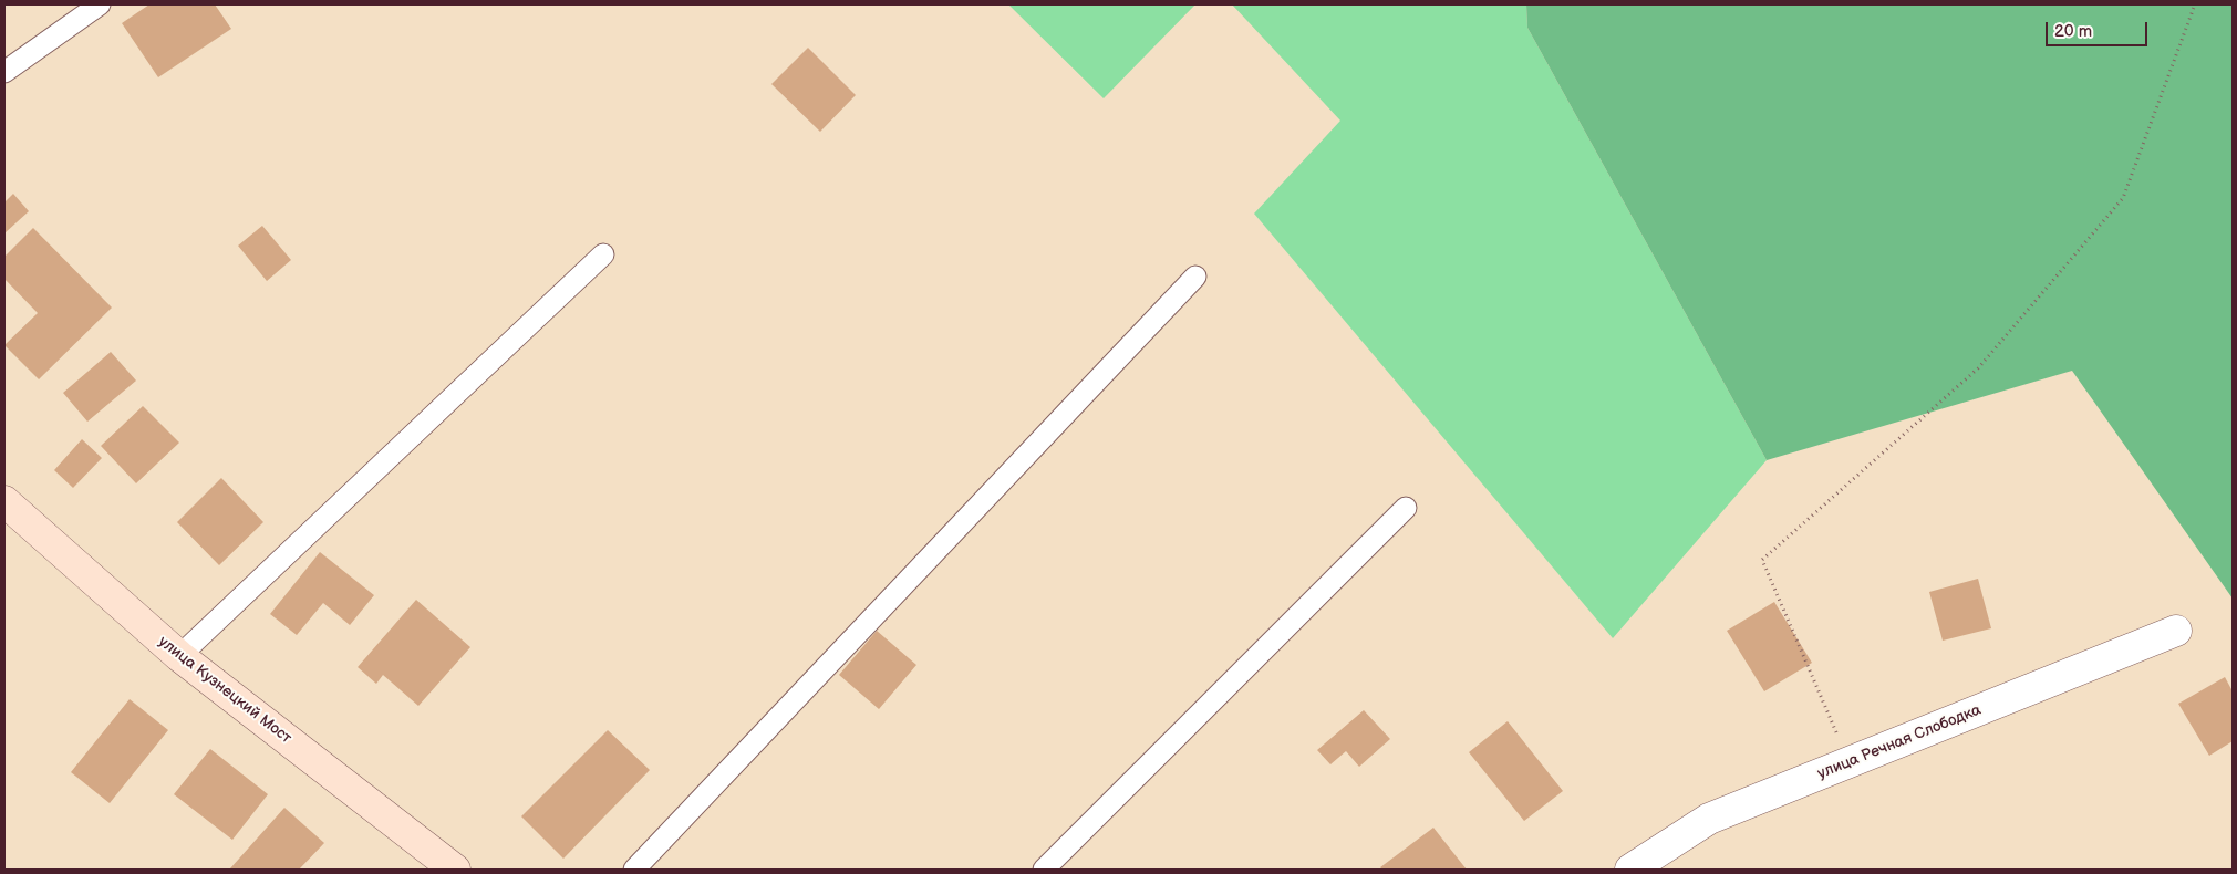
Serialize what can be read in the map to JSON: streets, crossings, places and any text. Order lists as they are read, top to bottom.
{
  "streets": {
    "street": ["улица Кузнецкий Мост", "улица Речная Слободка"]
  },
  "scale_bar": "20 m"
}
